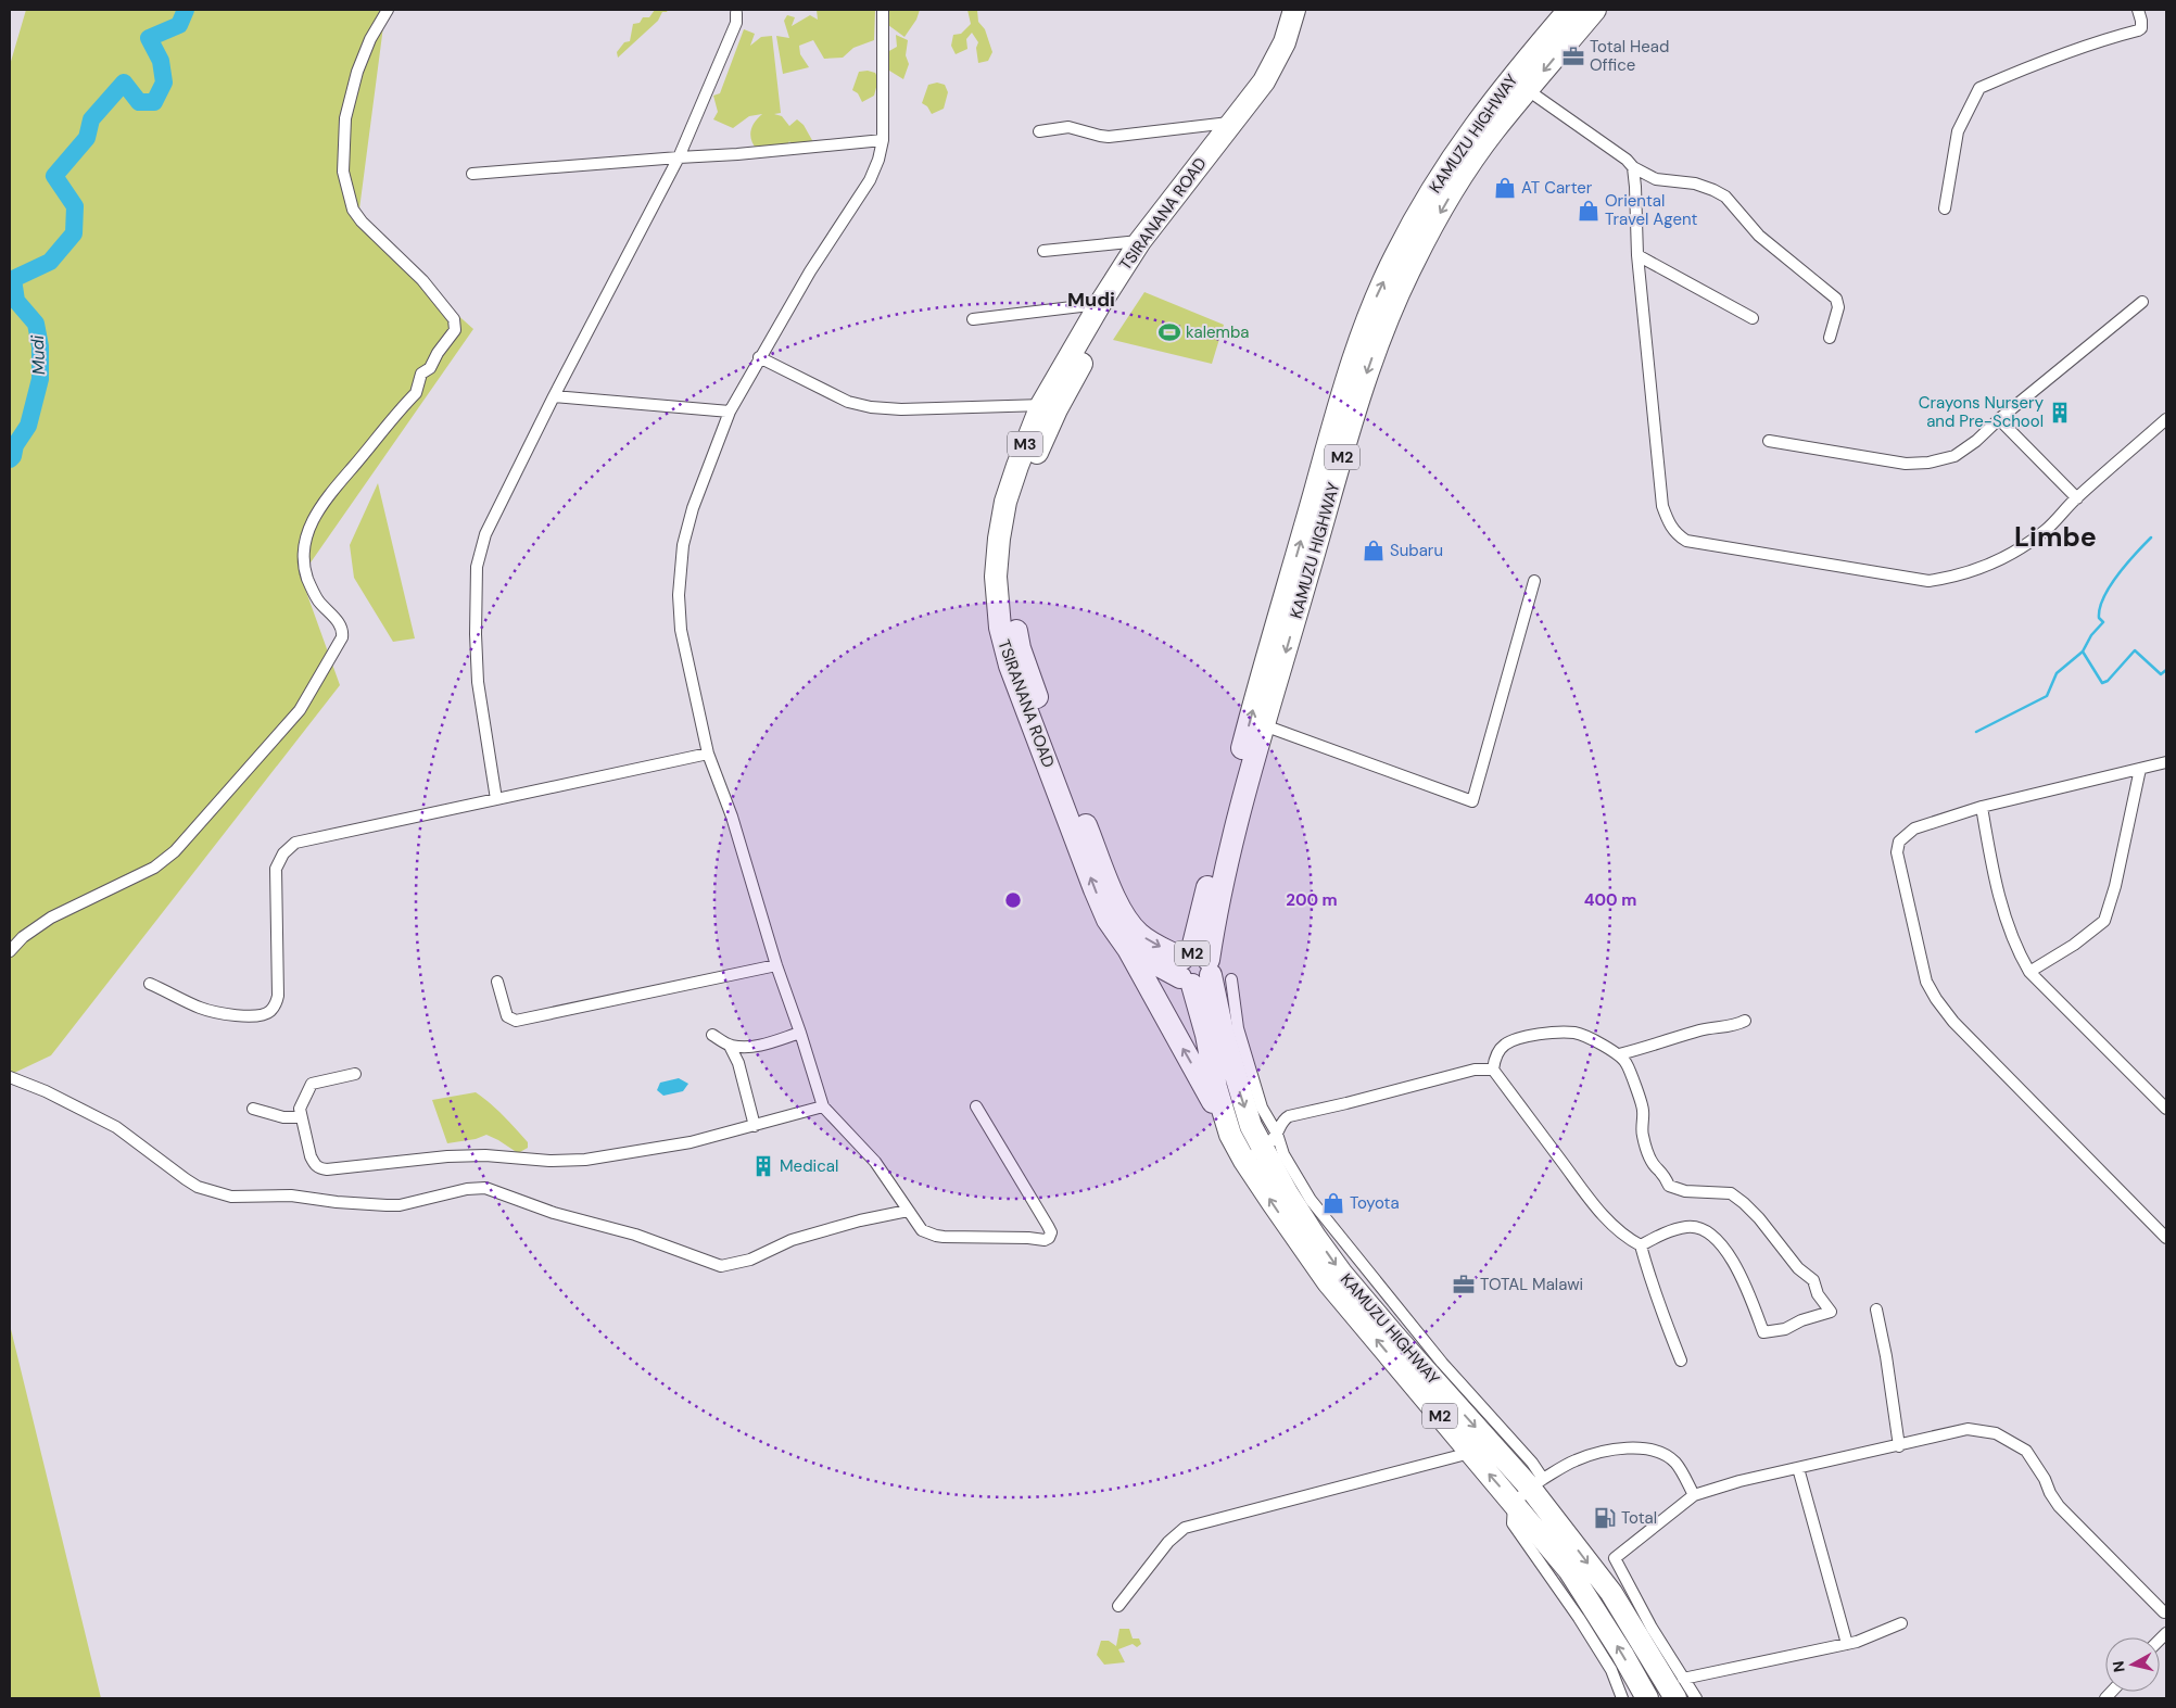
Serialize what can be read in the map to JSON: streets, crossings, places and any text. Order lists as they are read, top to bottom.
{
  "streets": {
    "highway": [
      "KAMUZU HIGHWAY",
      "TSIRANANA ROAD",
      "M3",
      "M2"
    ]
  },
  "crossings": [
    ["KAMUZU HIGHWAY", "TSIRANANA ROAD"]
  ],
  "districts": ["Mudi", "Limbe"],
  "water": ["Mudi"],
  "places": {
    "office": ["Total Head Office", "TOTAL Malawi"],
    "shop": [
      "AT Carter",
      "Oriental Travel Agent",
      "Subaru",
      "Toyota"
    ],
    "sports": ["kalemba"],
    "building": ["Crayons Nursery and Pre-School", "Medical"],
    "fuel station": ["Total"]
  },
  "north": "left",
  "rings": ["200 m", "400 m"]
}
